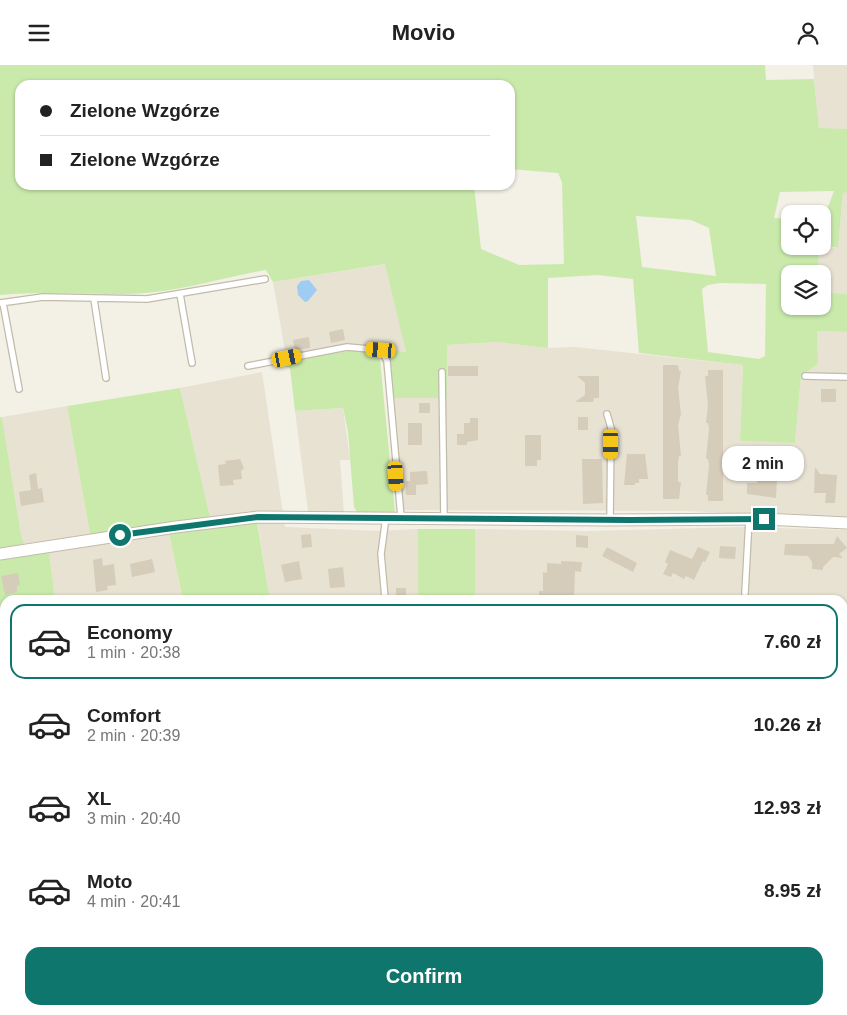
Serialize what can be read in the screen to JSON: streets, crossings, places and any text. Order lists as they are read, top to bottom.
{
  "page": {
    "header": "Movio",
    "banner": ["Zielone Wzgórze", "Zielone Wzgórze"],
    "bubble": "2 min",
    "list": [
      {
        "name": "Economy",
        "note": "1 min · 20:38",
        "value": "7.60 zł"
      },
      {
        "name": "Comfort",
        "note": "2 min · 20:39",
        "value": "10.26 zł"
      },
      {
        "name": "XL",
        "note": "3 min · 20:40",
        "value": "12.93 zł"
      },
      {
        "name": "Moto",
        "note": "4 min · 20:41",
        "value": "8.95 zł"
      }
    ],
    "buttons": "Confirm"
  }
}
